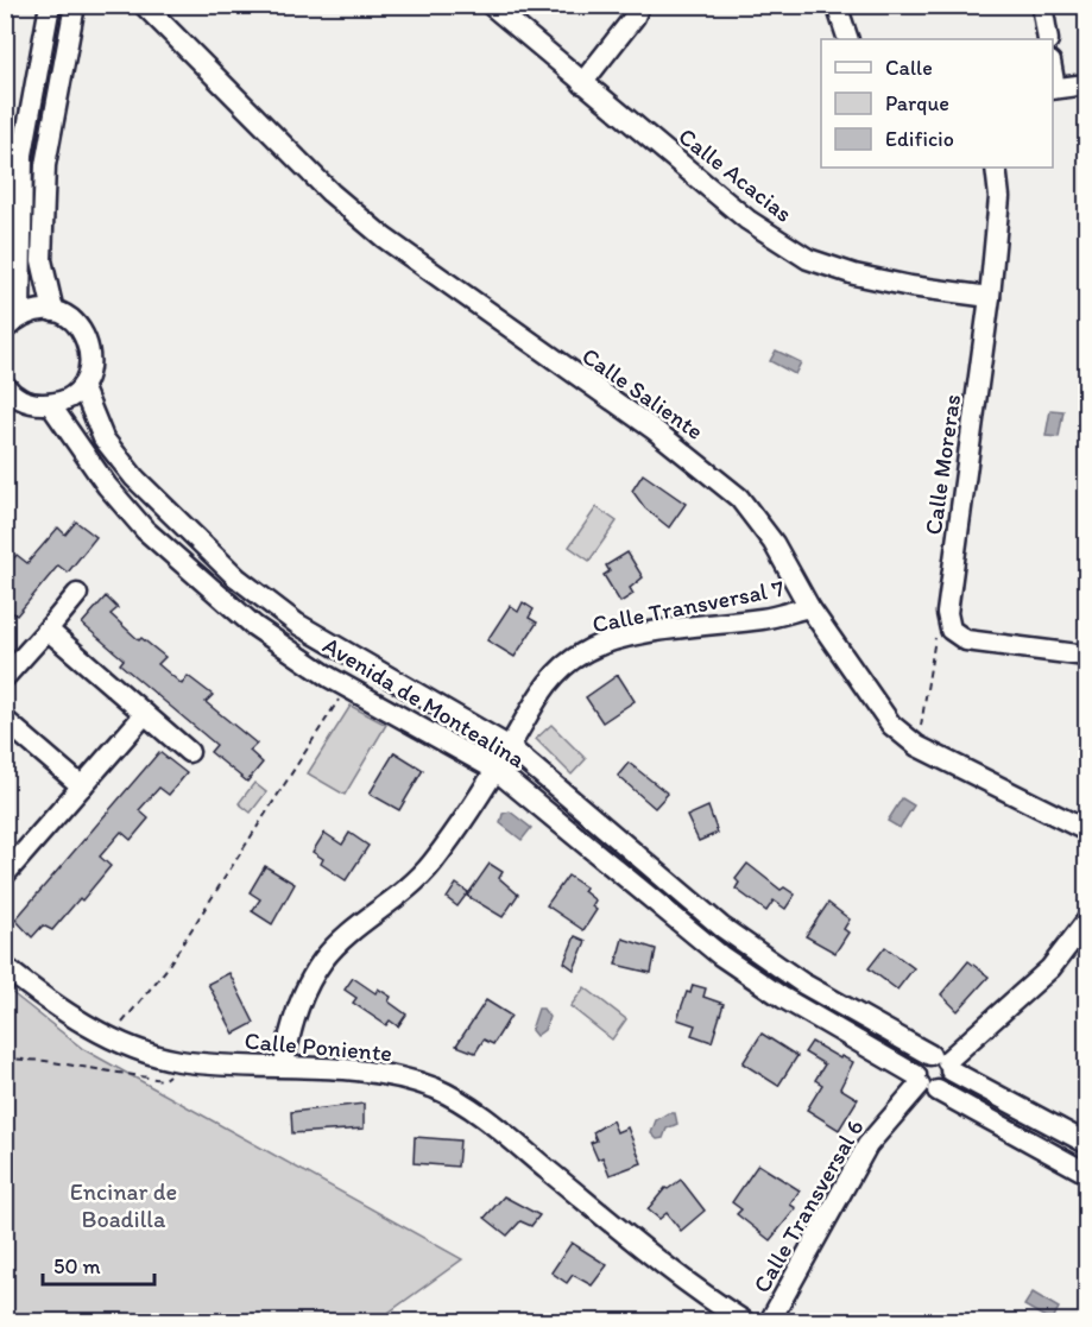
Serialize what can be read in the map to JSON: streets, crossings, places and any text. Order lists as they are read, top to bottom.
{
  "streets": {
    "street": [
      "Calle Acacias",
      "Calle Saliente",
      "Calle Moreras",
      "Calle Transversal 7",
      "Avenida de Montealina",
      "Calle Poniente",
      "Calle Transversal 6"
    ]
  },
  "crossings": [
    ["Calle Acacias", "Calle Moreras"],
    ["Calle Saliente", "Calle Transversal 7"],
    ["Calle Transversal 7", "Avenida de Montealina"],
    ["Calle Transversal 7", "Calle Poniente"],
    ["Avenida de Montealina", "Calle Transversal 6"]
  ],
  "parks": ["Encinar de Boadilla"],
  "legend": ["Calle", "Parque", "Edificio"],
  "scale_bar": "50 m"
}
